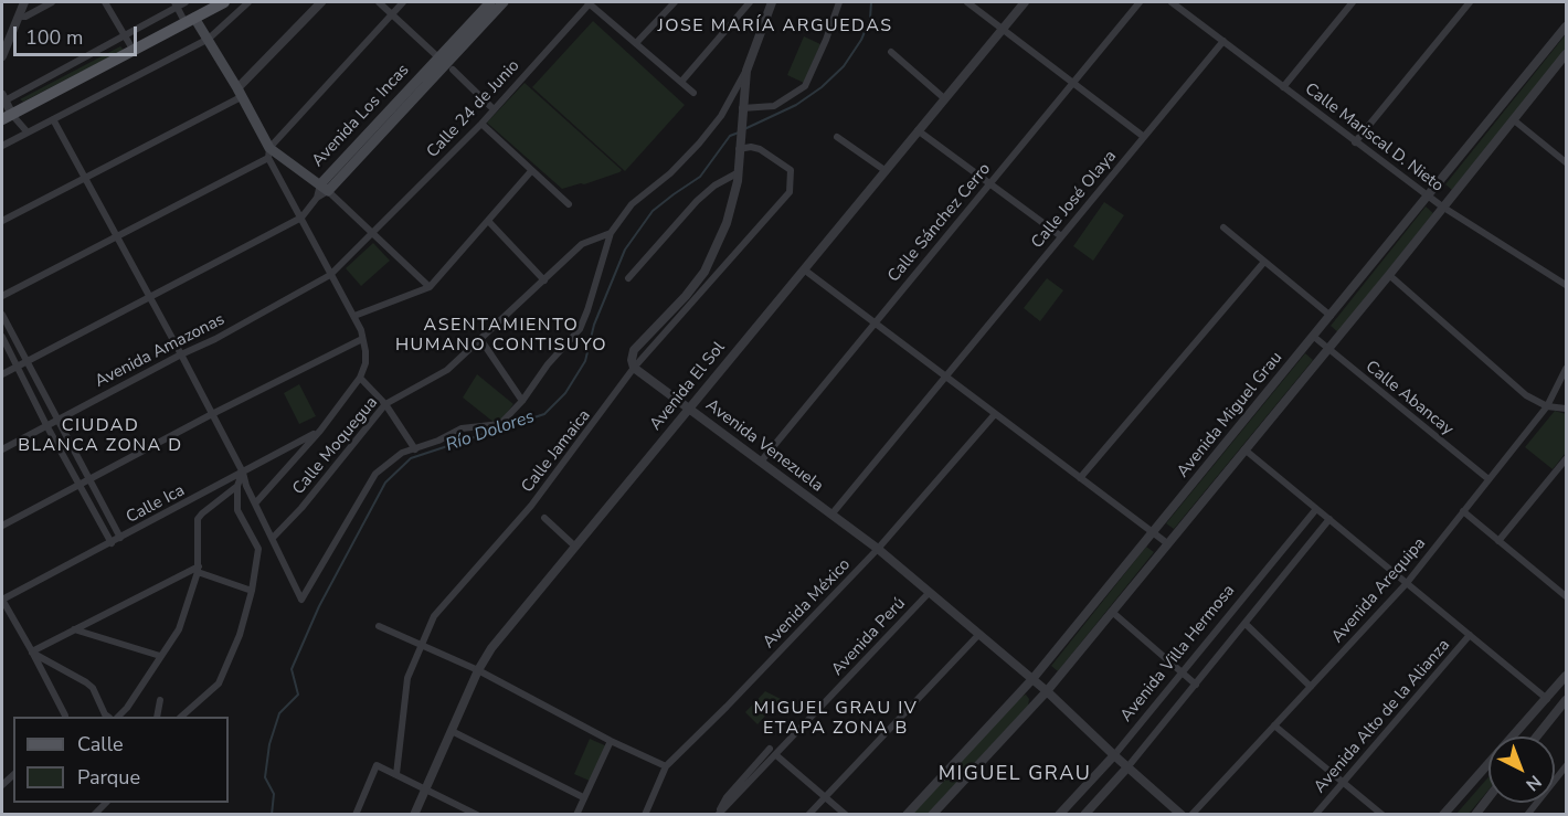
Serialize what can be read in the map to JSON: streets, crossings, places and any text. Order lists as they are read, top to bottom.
{
  "streets": {
    "main road": ["Avenida Los Incas"],
    "street": [
      "Calle 24 de Junio",
      "Calle Mariscal D. Nieto",
      "Calle José Olaya",
      "Calle Sánchez Cerro",
      "Avenida Amazonas",
      "Avenida El Sol",
      "Calle Abancay",
      "Avenida Miguel Grau",
      "Calle Moquegua",
      "Avenida Venezuela",
      "Calle Jamaica",
      "Calle Ica",
      "Avenida Arequipa",
      "Avenida México",
      "Avenida Perú",
      "Avenida Villa Hermosa",
      "Avenida Alto de la Alianza"
    ]
  },
  "crossings": [
    ["Calle 24 de Junio", "Avenida Amazonas"],
    ["Calle Mariscal D. Nieto", "Calle José Olaya"],
    ["Calle Mariscal D. Nieto", "Avenida Miguel Grau"],
    ["Calle José Olaya", "Avenida Venezuela"],
    ["Calle Sánchez Cerro", "Avenida Venezuela"],
    ["Avenida El Sol", "Avenida Venezuela"],
    ["Calle Abancay", "Avenida Miguel Grau"],
    ["Calle Abancay", "Avenida Arequipa"],
    ["Avenida Miguel Grau", "Avenida Venezuela"],
    ["Avenida Venezuela", "Calle Jamaica"],
    ["Avenida Venezuela", "Avenida México"],
    ["Avenida Venezuela", "Avenida Perú"],
    ["Avenida Venezuela", "Avenida Villa Hermosa"]
  ],
  "districts": [
    "JOSE MARÍA ARGUEDAS",
    "ASENTAMIENTO HUMANO CONTISUYO",
    "CIUDAD BLANCA ZONA D",
    "MIGUEL GRAU IV ETAPA ZONA B",
    "MIGUEL GRAU"
  ],
  "water": ["Río Dolores"],
  "legend": ["Calle", "Parque"],
  "scale_bar": "100 m",
  "north": "bottom right"
}
